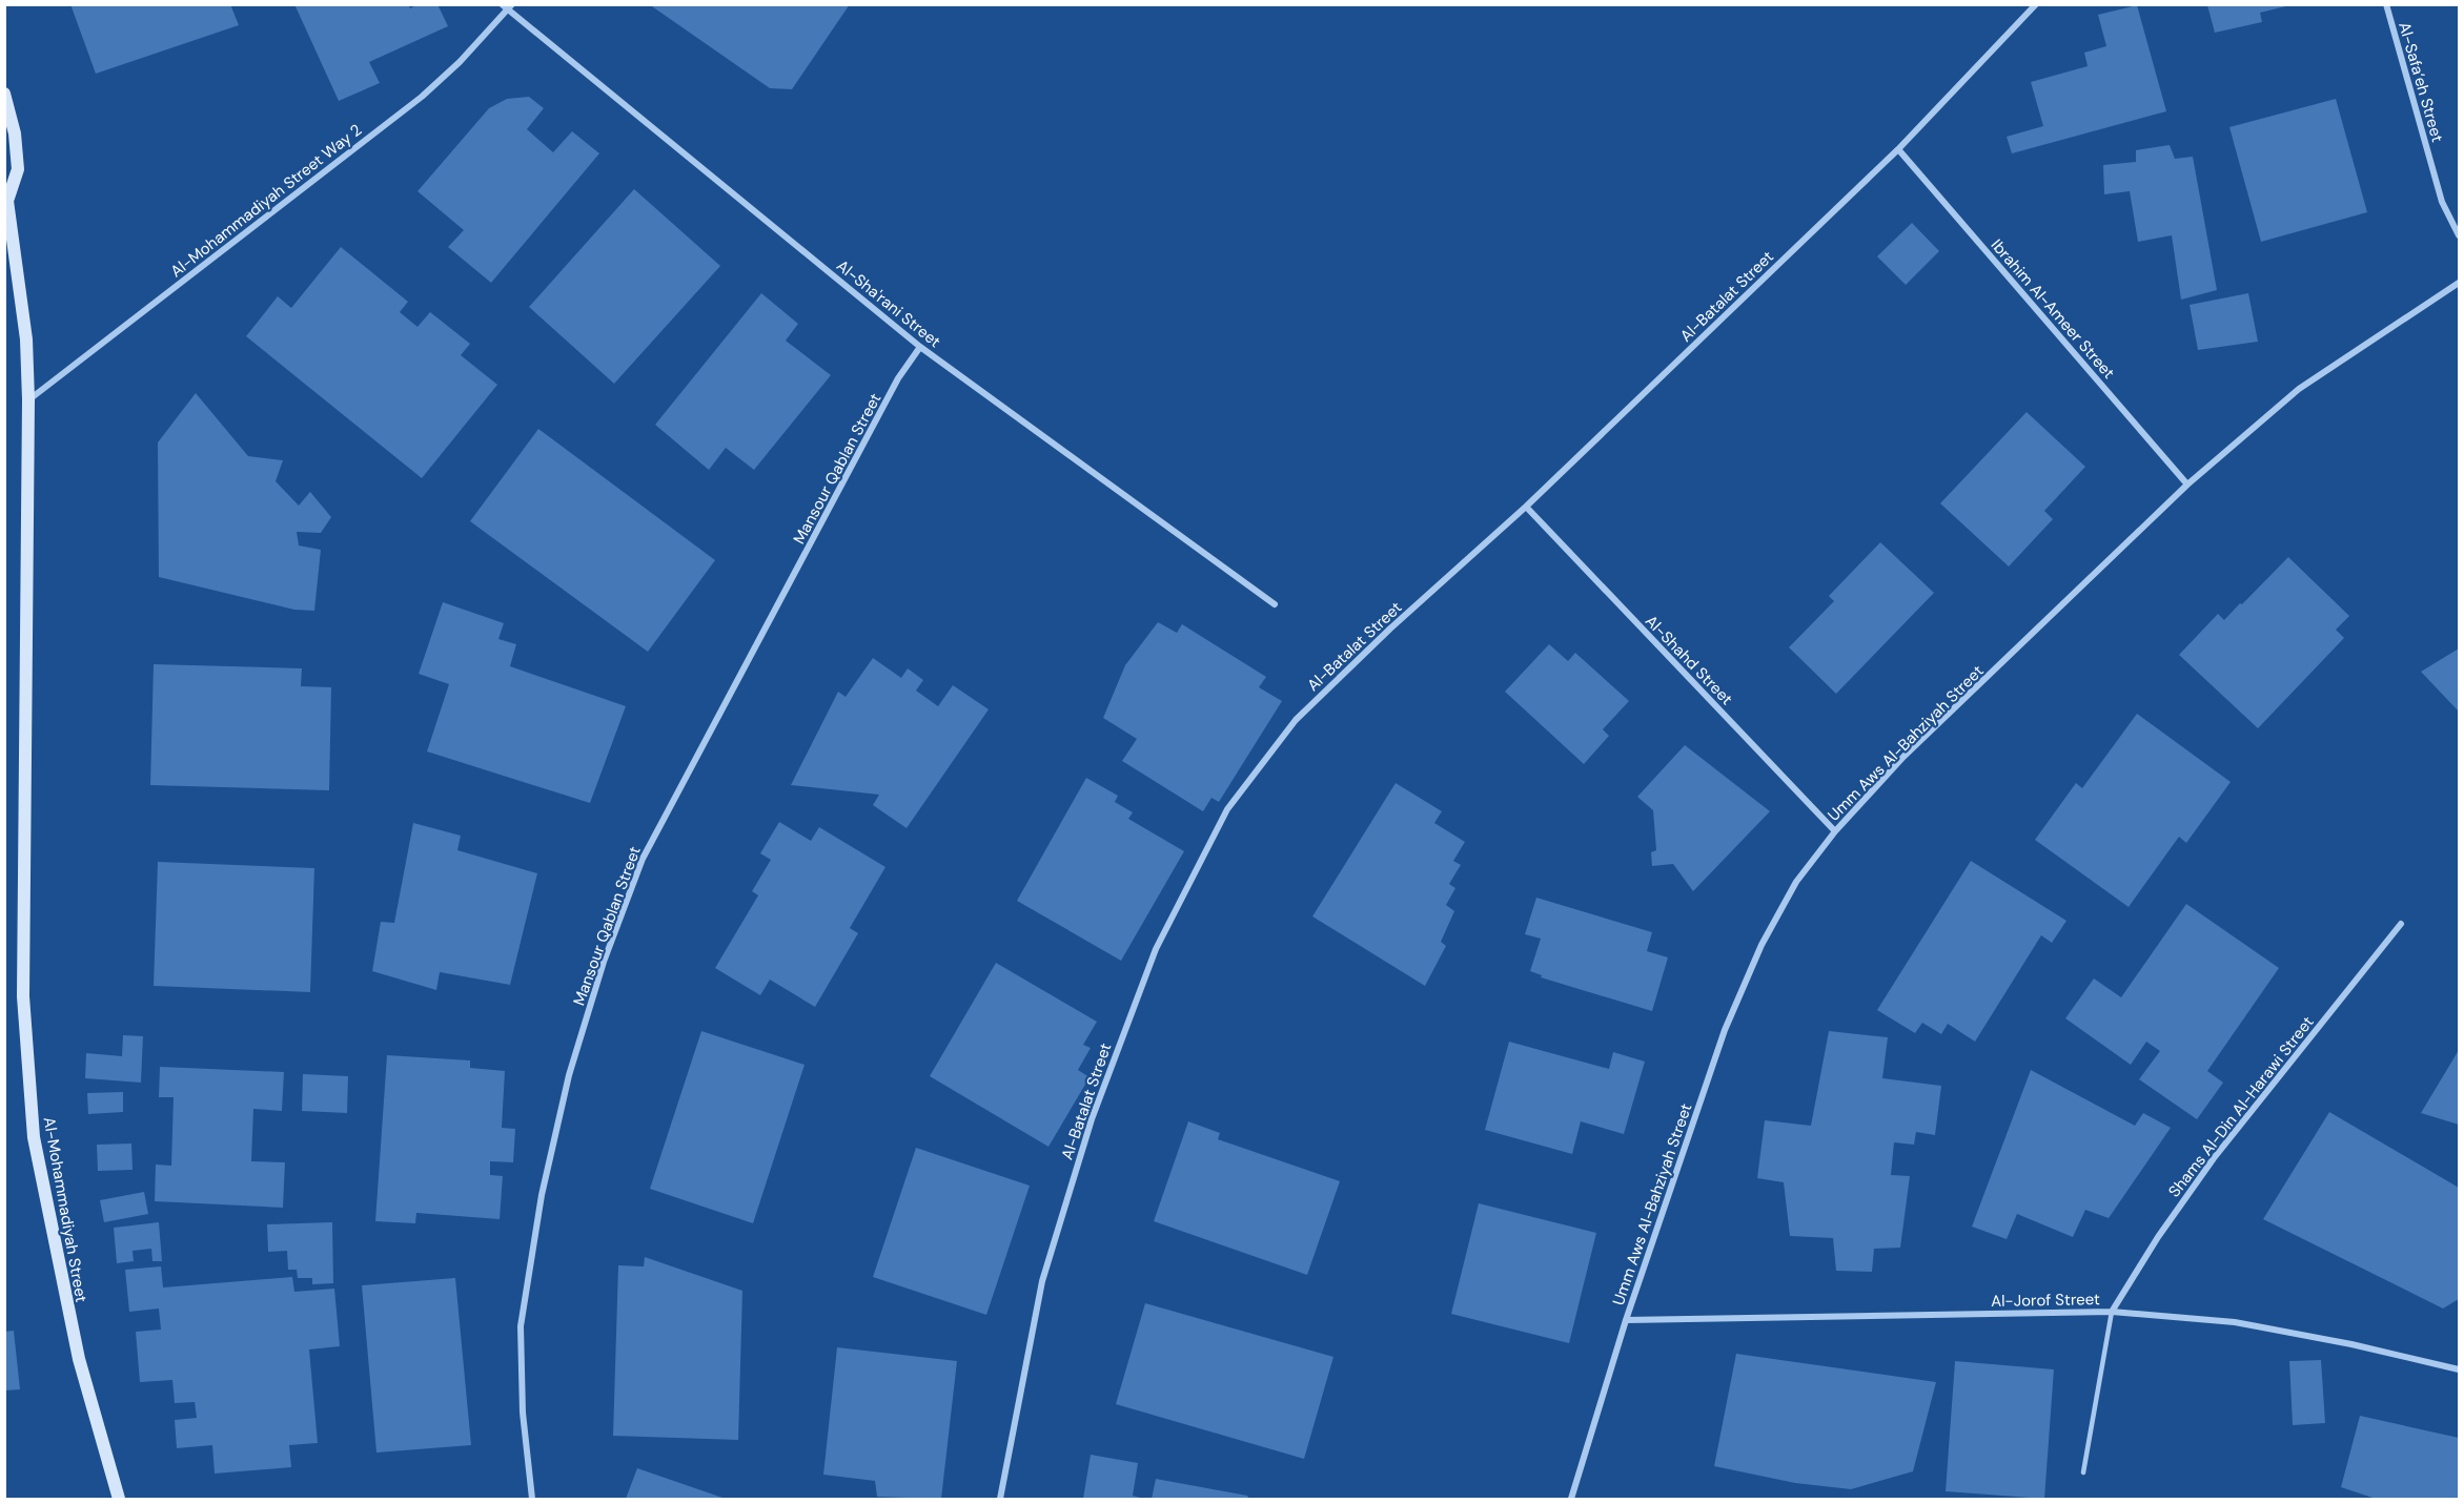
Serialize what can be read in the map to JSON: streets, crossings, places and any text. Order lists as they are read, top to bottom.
{
  "streets": {
    "street": [
      "Al-Safa‘eh Street",
      "Al-Mohammadiyah Street Way 2",
      "Al-Batalat Street",
      "Al-Sha'rani Street",
      "Ibrahim Al-Ameer Street",
      "Mansour Qablan Street",
      "Al-Shahd Street",
      "Umm Aws Al-Bahziyah Street",
      "Shams Al-Din Al-Harawi Street",
      "Al-Mohammadiyah Street",
      "Al-Jorof Street"
    ]
  },
  "crossings": [
    ["Al-Mohammadiyah Street Way 2", "Al-Sha'rani Street"],
    ["Al-Mohammadiyah Street Way 2", "Al-Mohammadiyah Street"],
    ["Al-Batalat Street", "Ibrahim Al-Ameer Street"],
    ["Al-Batalat Street", "Al-Shahd Street"],
    ["Al-Sha'rani Street", "Mansour Qablan Street"],
    ["Ibrahim Al-Ameer Street", "Umm Aws Al-Bahziyah Street"],
    ["Al-Shahd Street", "Umm Aws Al-Bahziyah Street"],
    ["Umm Aws Al-Bahziyah Street", "Al-Jorof Street"],
    ["Shams Al-Din Al-Harawi Street", "Al-Jorof Street"]
  ]
}
